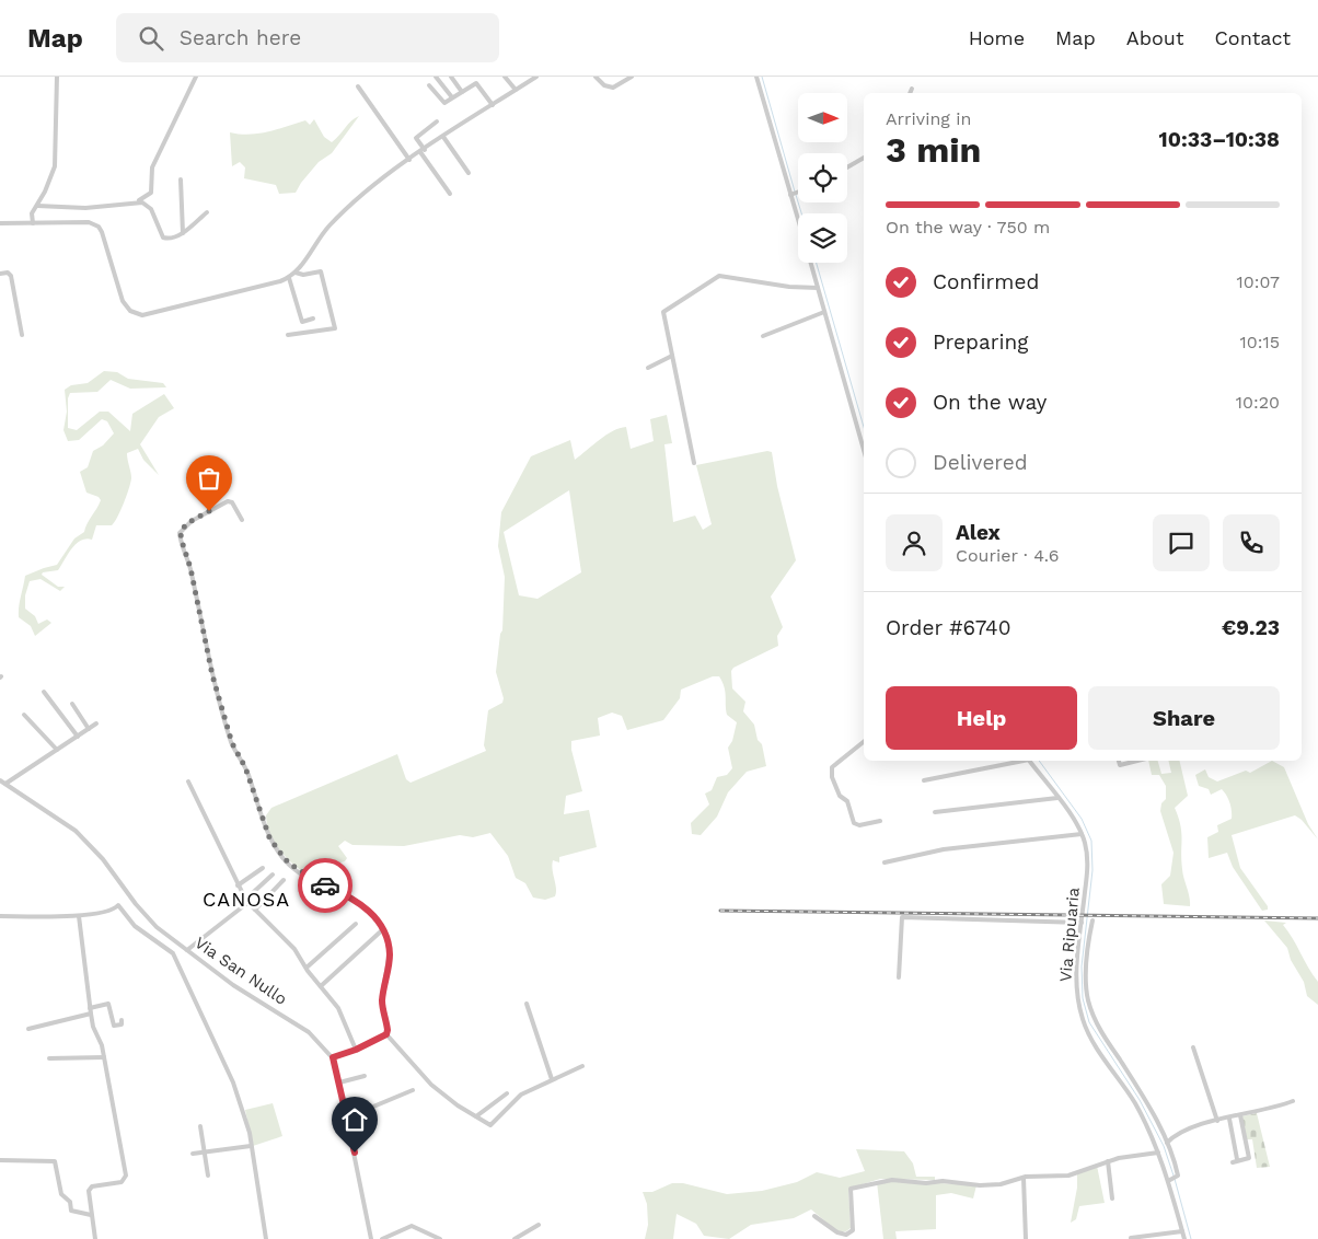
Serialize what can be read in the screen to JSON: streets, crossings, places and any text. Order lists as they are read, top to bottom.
{
  "streets": {
    "street": ["Via Ripuaria", "Via San Nullo"]
  },
  "districts": ["CANOSA"],
  "north": "right",
  "page": {
    "header": "Map",
    "search": "Search here",
    "nav": [
      "Home",
      "Map",
      "About",
      "Contact"
    ],
    "heading": ["3 min", "Arriving in", "10:33–10:38"],
    "panel": [
      "Alex",
      "Courier · 4.6",
      "Order #6740",
      "€9.23"
    ],
    "bar": "On the way · 750 m",
    "list": [
      ["Confirmed", "10:07"],
      ["Preparing", "10:15"],
      ["On the way", "10:20"],
      "Delivered"
    ],
    "buttons": ["Help", "Share"]
  }
}
